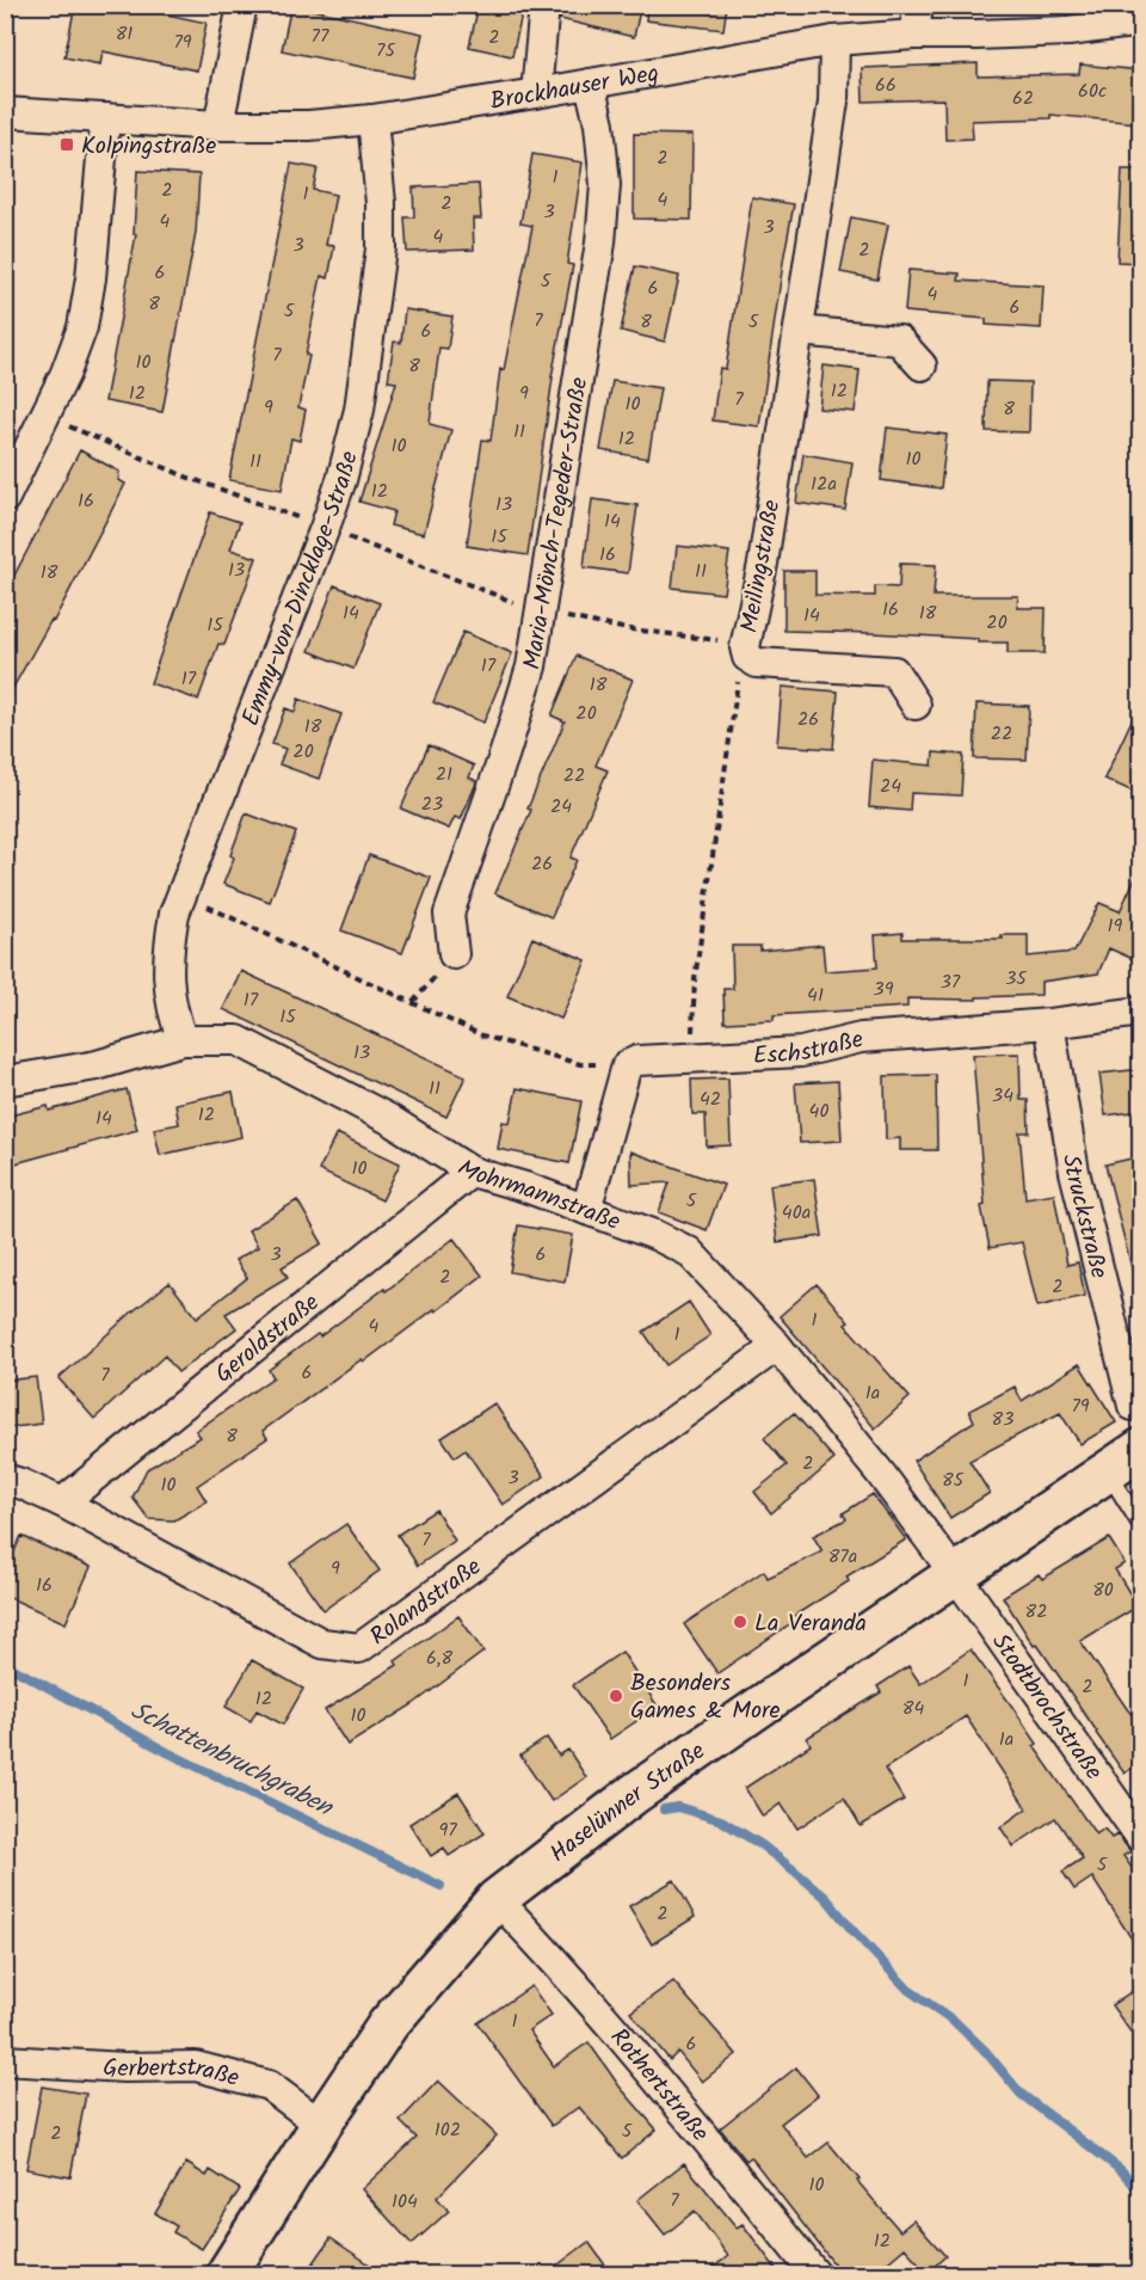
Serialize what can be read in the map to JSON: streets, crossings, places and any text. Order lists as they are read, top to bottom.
{
  "streets": {
    "street": [
      "Brockhauser Weg",
      "Maria-Mönch-Tegeder-Straße",
      "Meilingstraße",
      "Emmy-von-Dincklage-Straße",
      "Eschstraße",
      "Mohrmannstraße",
      "Struckstraße",
      "Geroldstraße",
      "Rolandstraße",
      "Stodtbrochstraße",
      "Haselünner Straße",
      "Gerbertstraße",
      "Rothertstraße"
    ]
  },
  "crossings": [
    ["Brockhauser Weg", "Maria-Mönch-Tegeder-Straße"],
    ["Brockhauser Weg", "Meilingstraße"],
    ["Brockhauser Weg", "Emmy-von-Dincklage-Straße"],
    ["Emmy-von-Dincklage-Straße", "Mohrmannstraße"],
    ["Eschstraße", "Struckstraße"],
    ["Mohrmannstraße", "Geroldstraße"],
    ["Mohrmannstraße", "Rolandstraße"],
    ["Mohrmannstraße", "Stodtbrochstraße"],
    ["Mohrmannstraße", "Haselünner Straße"],
    ["Geroldstraße", "Rolandstraße"],
    ["Stodtbrochstraße", "Haselünner Straße"],
    ["Haselünner Straße", "Gerbertstraße"],
    ["Haselünner Straße", "Rothertstraße"]
  ],
  "water": ["Schattenbruchgraben"],
  "places": {
    "transit": ["Kolpingstraße"],
    "other": ["La Veranda", "Besonders Games & More"]
  },
  "house_numbers": [
    "81",
    "77",
    "2",
    "79",
    "75",
    "66",
    "60c",
    "62",
    "2",
    "1",
    "2",
    "1",
    "4",
    "2",
    "3",
    "4",
    "3",
    "4",
    "3",
    "2",
    "6",
    "5",
    "6",
    "4",
    "8",
    "6",
    "5",
    "7",
    "8",
    "5",
    "6",
    "7",
    "10",
    "8",
    "12",
    "12",
    "9",
    "7",
    "10",
    "9",
    "8",
    "11",
    "12",
    "10",
    "10",
    "11",
    "12a",
    "12",
    "16",
    "13",
    "14",
    "15",
    "16",
    "13",
    "11",
    "18",
    "16",
    "14",
    "18",
    "14",
    "20",
    "15",
    "17",
    "17",
    "18",
    "20",
    "26",
    "18",
    "22",
    "20",
    "21",
    "22",
    "24",
    "23",
    "24",
    "26",
    "19",
    "35",
    "37",
    "39",
    "41",
    "17",
    "15",
    "13",
    "11",
    "34",
    "42",
    "40",
    "12",
    "14",
    "10",
    "5",
    "40a",
    "3",
    "6",
    "2",
    "2",
    "1",
    "4",
    "1",
    "6",
    "7",
    "1a",
    "79",
    "83",
    "8",
    "2",
    "3",
    "85",
    "10",
    "7",
    "87a",
    "9",
    "16",
    "80",
    "82",
    "6,8",
    "1",
    "2",
    "12",
    "84",
    "10",
    "1a",
    "97",
    "5",
    "2",
    "1",
    "6",
    "102",
    "5",
    "2",
    "10",
    "7",
    "104",
    "12"
  ]
}
